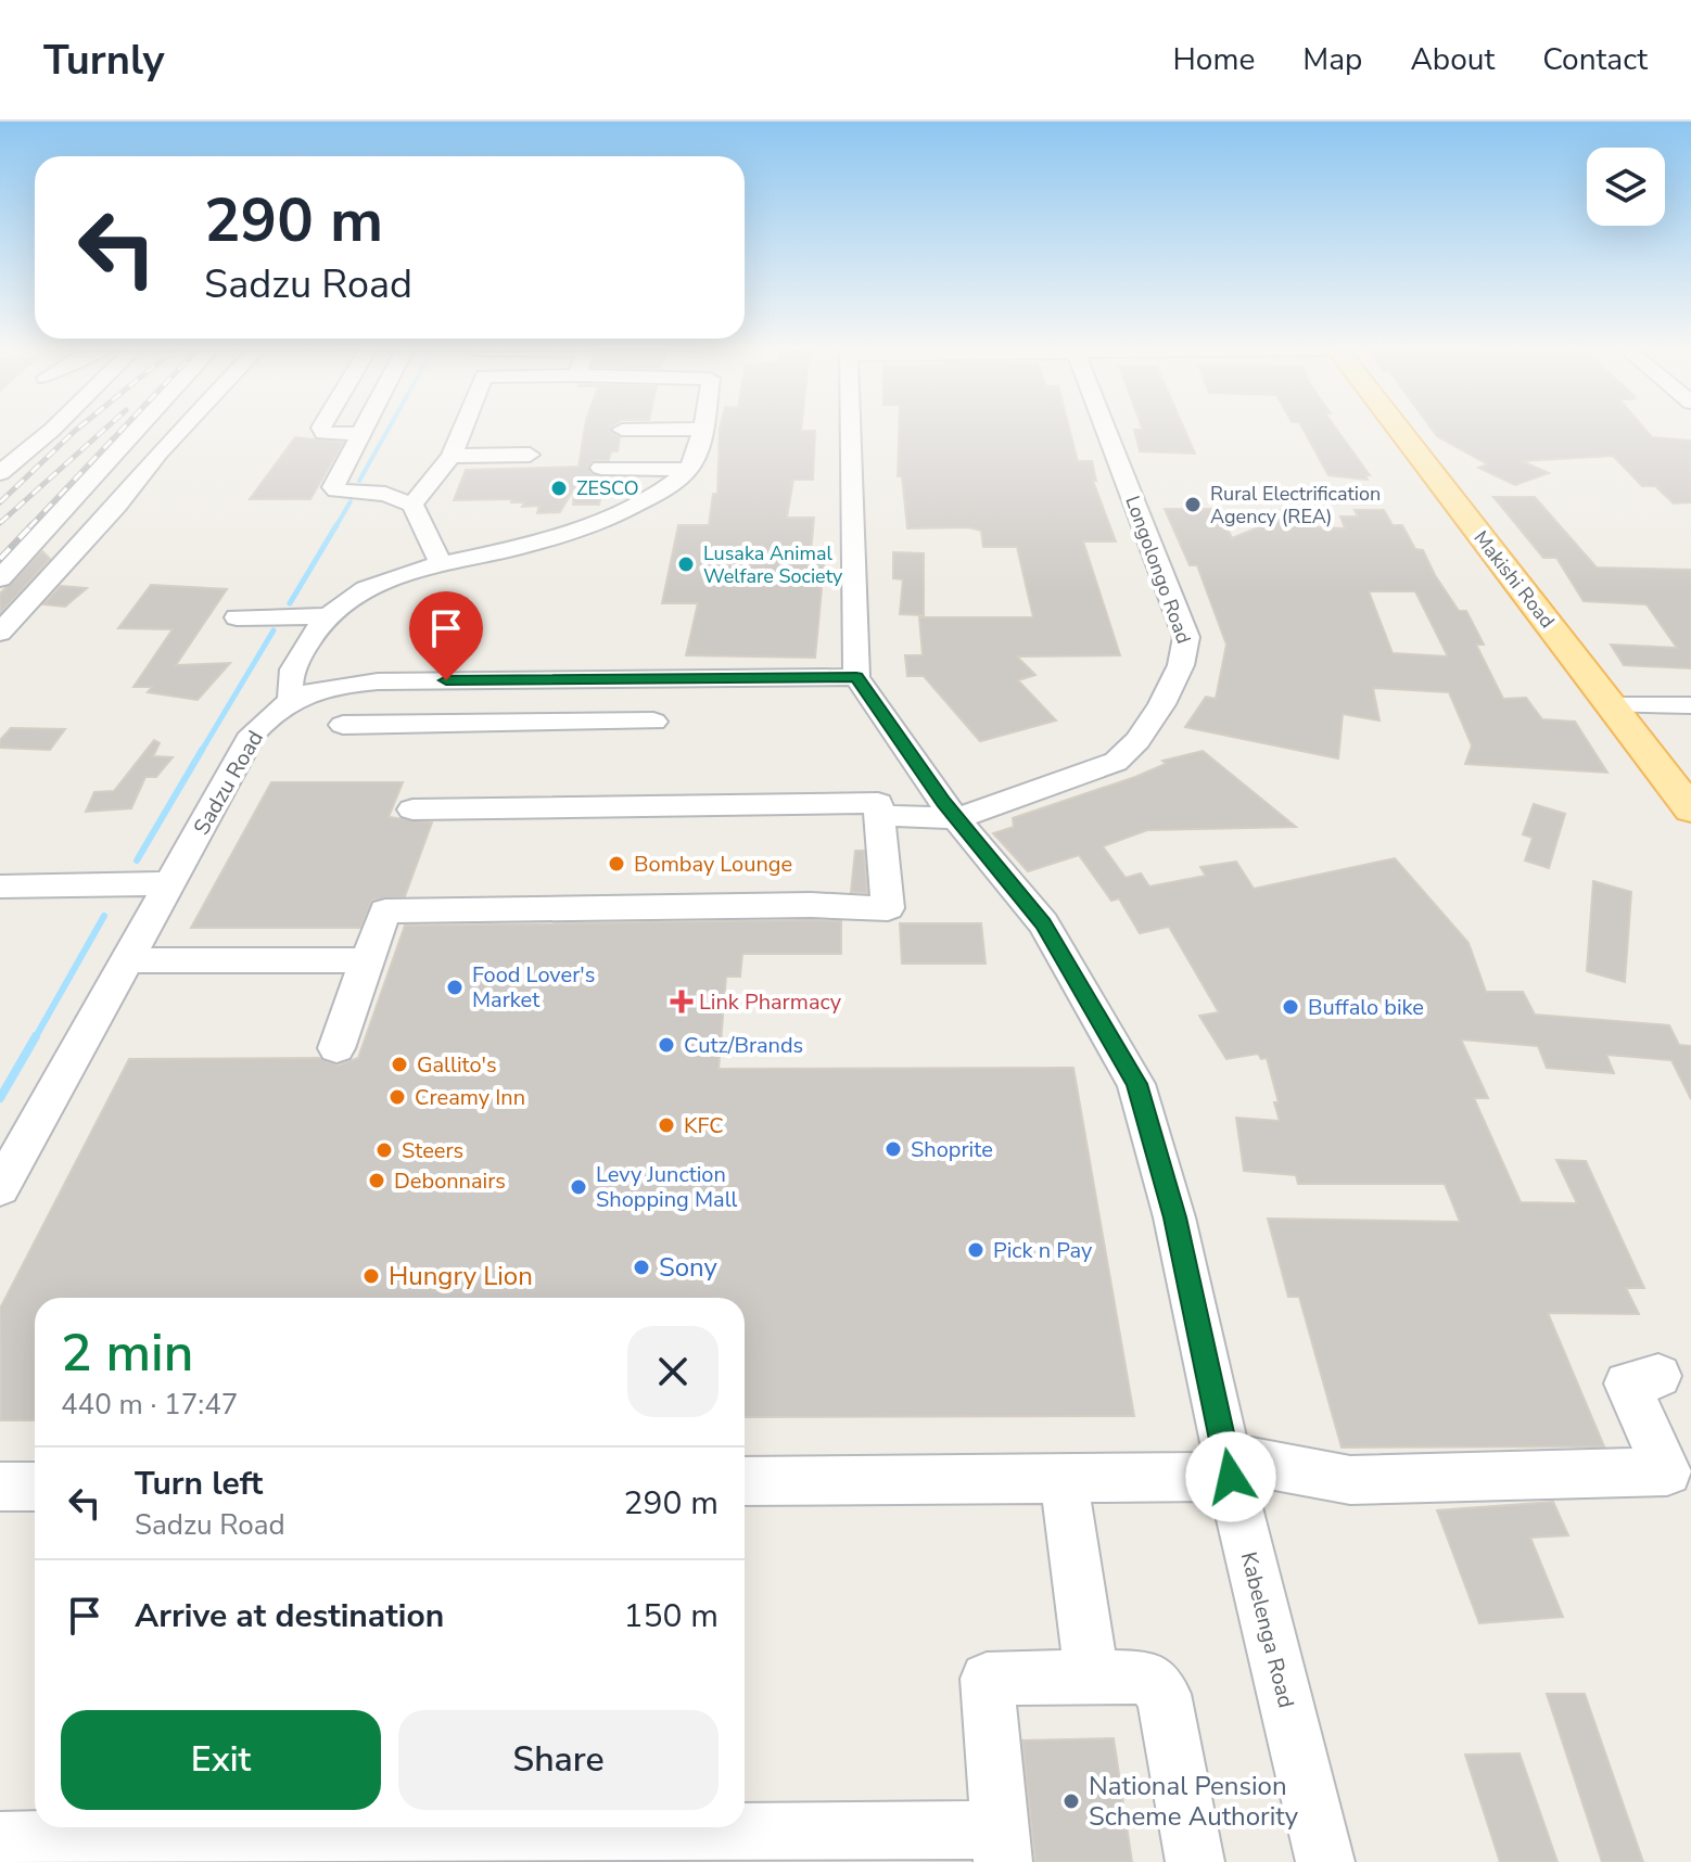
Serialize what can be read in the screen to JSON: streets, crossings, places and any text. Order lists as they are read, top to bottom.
{
  "streets": {
    "main road": ["Makishi Road"],
    "street": ["Longolongo Road", "Sadzu Road", "Kabelenga Road"]
  },
  "crossings": [
    ["Longolongo Road", "Kabelenga Road"],
    ["Sadzu Road", "Kabelenga Road"]
  ],
  "places": {
    "other": [
      "ZESCO",
      "Rural Electrification Agency (REA)",
      "Lusaka Animal Welfare Society",
      "Bombay Lounge",
      "Food Lover's Market",
      "Buffalo bike",
      "Cutz/Brands",
      "Gallito's",
      "Creamy Inn",
      "KFC",
      "Shoprite",
      "Steers",
      "Debonnairs",
      "Levy Junction Shopping Mall",
      "Pick n Pay",
      "Sony",
      "Hungry Lion",
      "National Pension Scheme Authority"
    ],
    "health": ["Link Pharmacy"]
  },
  "page": {
    "header": "Turnly",
    "nav": [
      "Home",
      "Map",
      "About",
      "Contact"
    ],
    "turn": ["290 m", "Sadzu Road"],
    "heading": ["2 min", "440 m · 17:47"],
    "list": [
      {
        "name": "Turn left",
        "note": "Sadzu Road",
        "value": "290 m"
      },
      {
        "name": "Arrive at destination",
        "value": "150 m"
      }
    ],
    "buttons": ["Exit", "Share"]
  }
}
